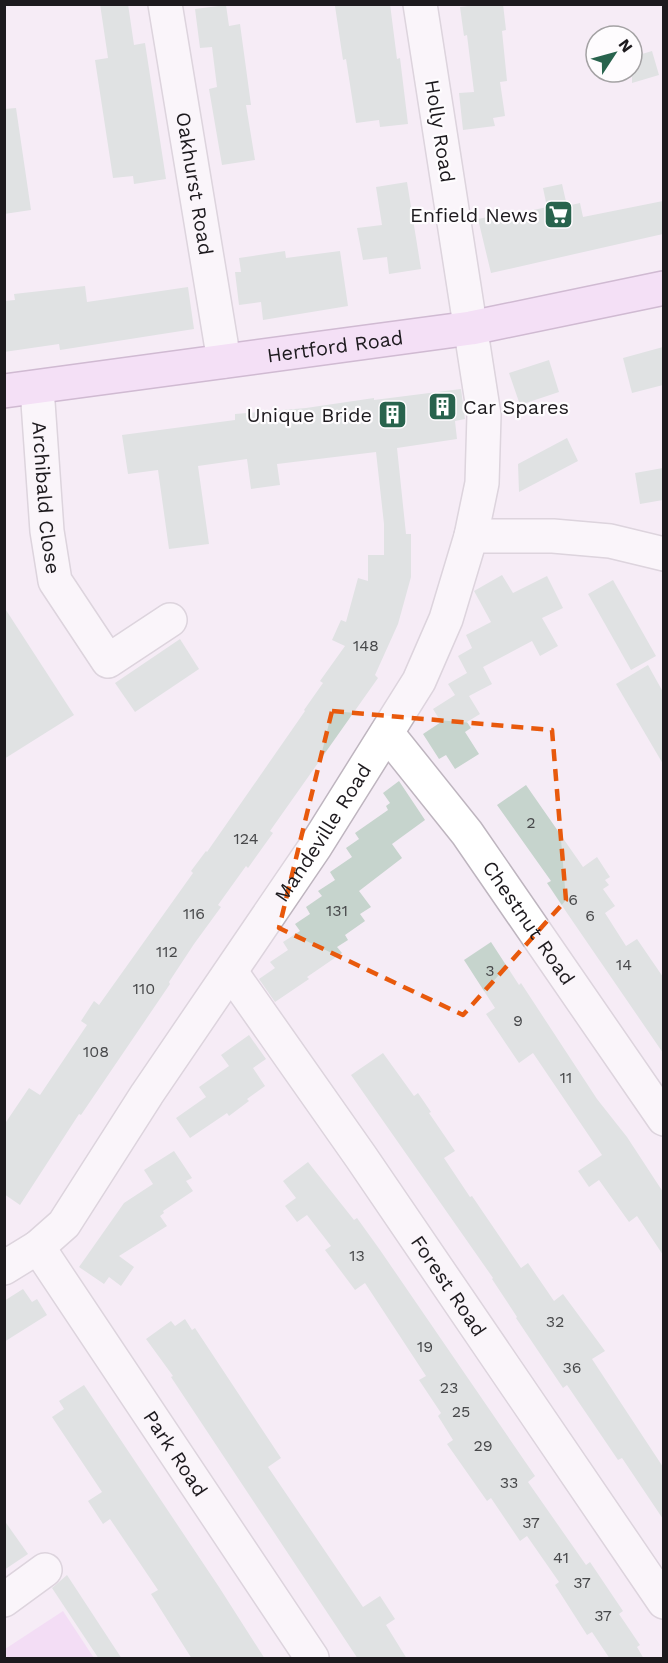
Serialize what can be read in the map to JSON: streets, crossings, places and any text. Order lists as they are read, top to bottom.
{
  "streets": {
    "main road": ["Hertford Road"],
    "street": [
      "Holly Road",
      "Oakhurst Road",
      "Archibald Close",
      "Mandeville Road",
      "Chestnut Road",
      "Forest Road",
      "Park Road"
    ]
  },
  "crossings": [
    ["Holly Road", "Hertford Road"],
    ["Holly Road", "Mandeville Road"],
    ["Oakhurst Road", "Hertford Road"],
    ["Hertford Road", "Archibald Close"],
    ["Hertford Road", "Mandeville Road"],
    ["Mandeville Road", "Chestnut Road"],
    ["Mandeville Road", "Forest Road"],
    ["Mandeville Road", "Park Road"]
  ],
  "places": {
    "supermarket": ["Enfield News"],
    "building": ["Car Spares", "Unique Bride"]
  },
  "house_numbers": [
    "148",
    "2",
    "124",
    "6",
    "131",
    "116",
    "6",
    "112",
    "14",
    "3",
    "110",
    "9",
    "108",
    "11",
    "13",
    "32",
    "19",
    "36",
    "23",
    "25",
    "29",
    "33",
    "37",
    "41",
    "37",
    "37"
  ],
  "north": "top right"
}
